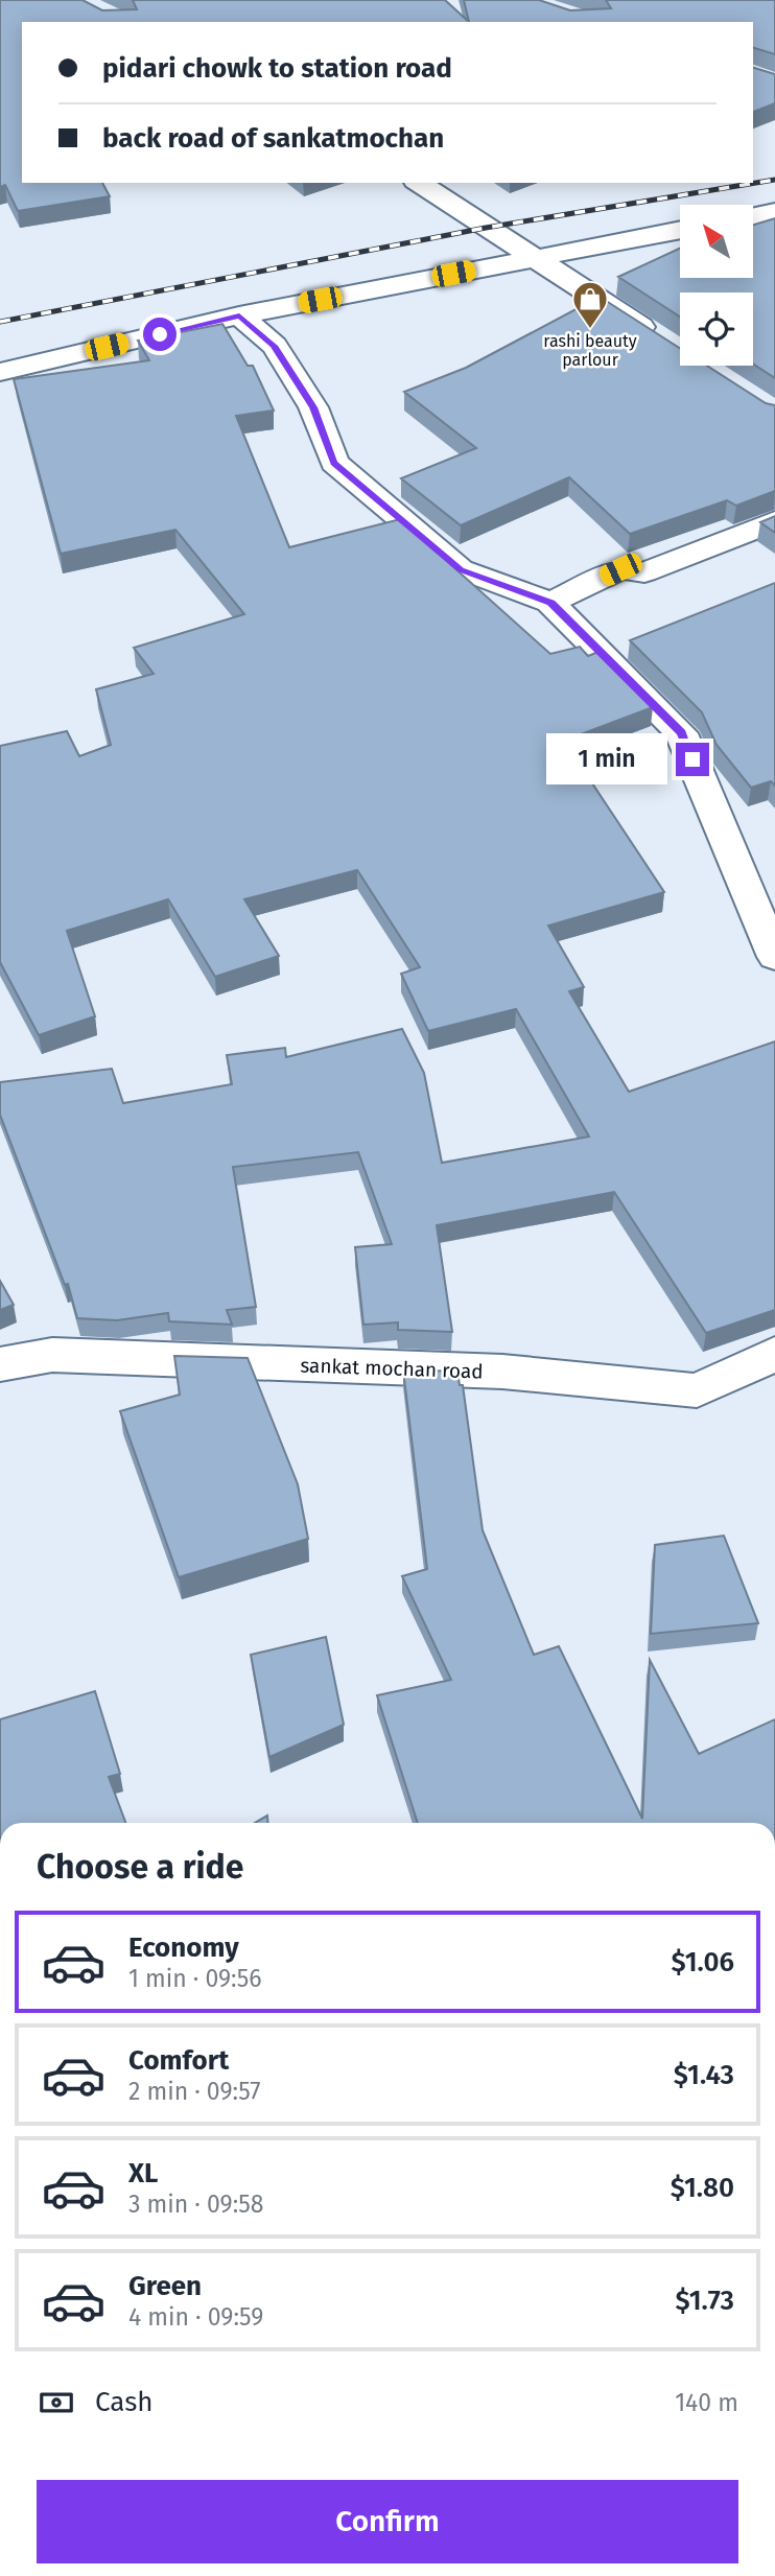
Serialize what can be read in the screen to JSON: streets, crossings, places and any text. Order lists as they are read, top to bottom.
{
  "streets": {
    "street": ["sankat mochan road"]
  },
  "places": {
    "shop": ["rashi beauty parlour"]
  },
  "north": "top left",
  "page": {
    "banner": ["pidari chowk to station road", "back road of sankatmochan"],
    "bubble": "1 min",
    "heading": "Choose a ride",
    "list": [
      {
        "name": "Economy",
        "note": "1 min · 09:56",
        "value": "$1.06"
      },
      {
        "name": "Comfort",
        "note": "2 min · 09:57",
        "value": "$1.43"
      },
      {
        "name": "XL",
        "note": "3 min · 09:58",
        "value": "$1.80"
      },
      {
        "name": "Green",
        "note": "4 min · 09:59",
        "value": "$1.73"
      }
    ],
    "pay": ["Cash", "140 m"],
    "buttons": "Confirm"
  }
}
